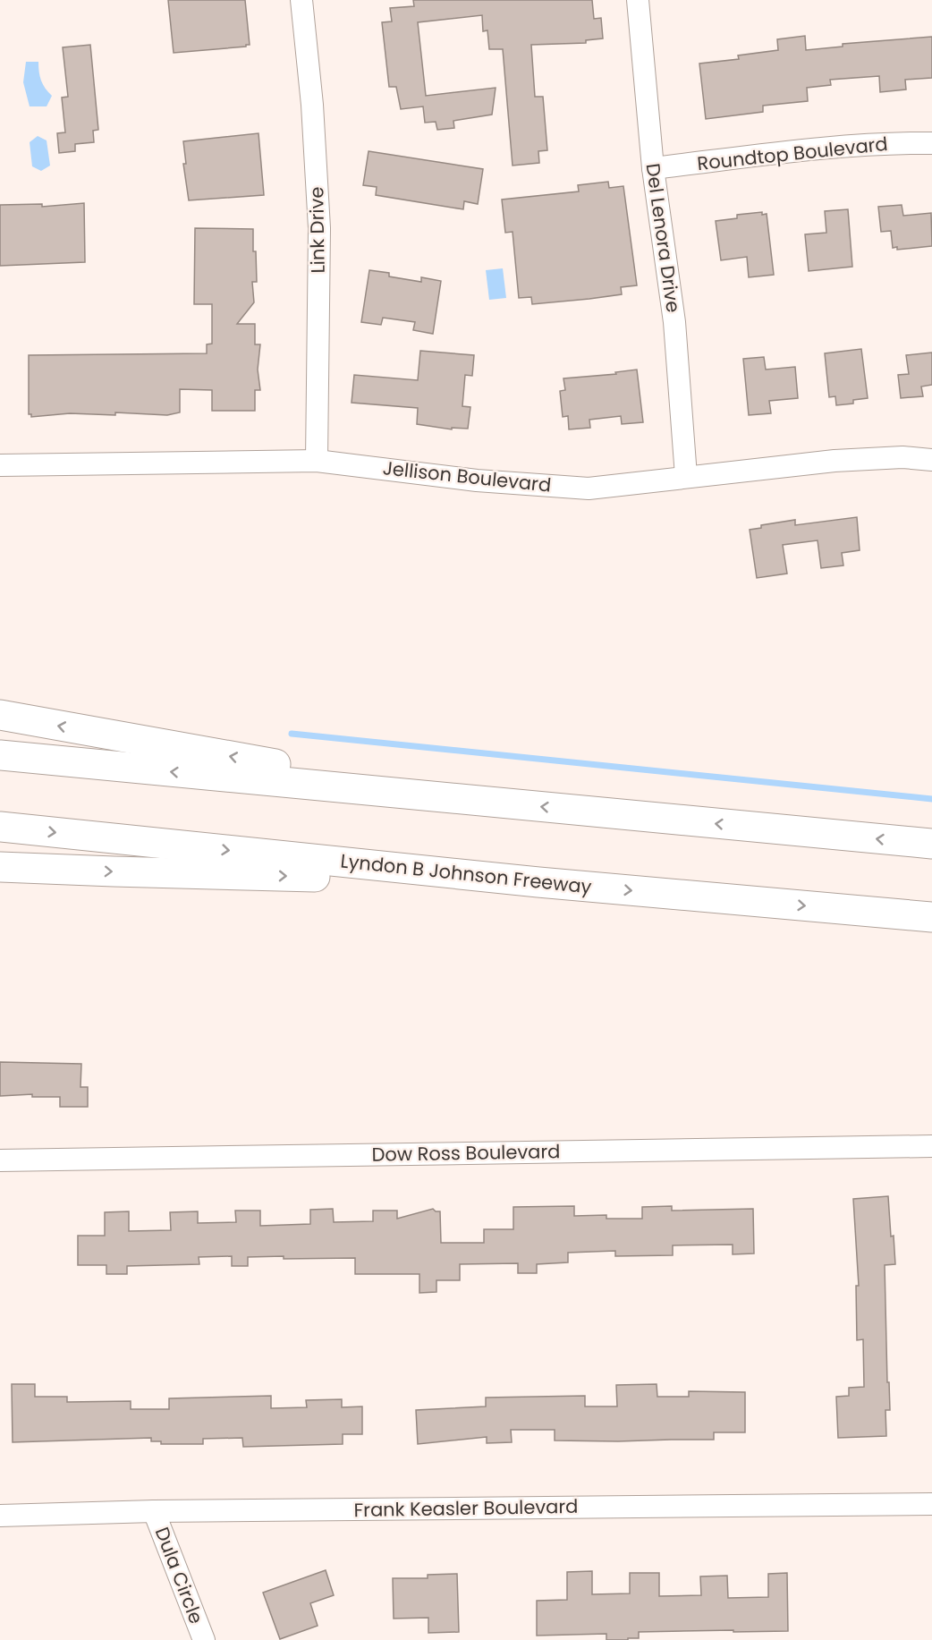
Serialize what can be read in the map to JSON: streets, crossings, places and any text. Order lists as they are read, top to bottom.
{
  "streets": {
    "highway": ["Lyndon B Johnson Freeway"],
    "street": [
      "Roundtop Boulevard",
      "Link Drive",
      "Del Lenora Drive",
      "Jellison Boulevard",
      "Dow Ross Boulevard",
      "Frank Keasler Boulevard",
      "Dula Circle"
    ]
  },
  "crossings": [
    ["Roundtop Boulevard", "Del Lenora Drive"],
    ["Link Drive", "Jellison Boulevard"],
    ["Del Lenora Drive", "Jellison Boulevard"],
    ["Frank Keasler Boulevard", "Dula Circle"]
  ]
}
